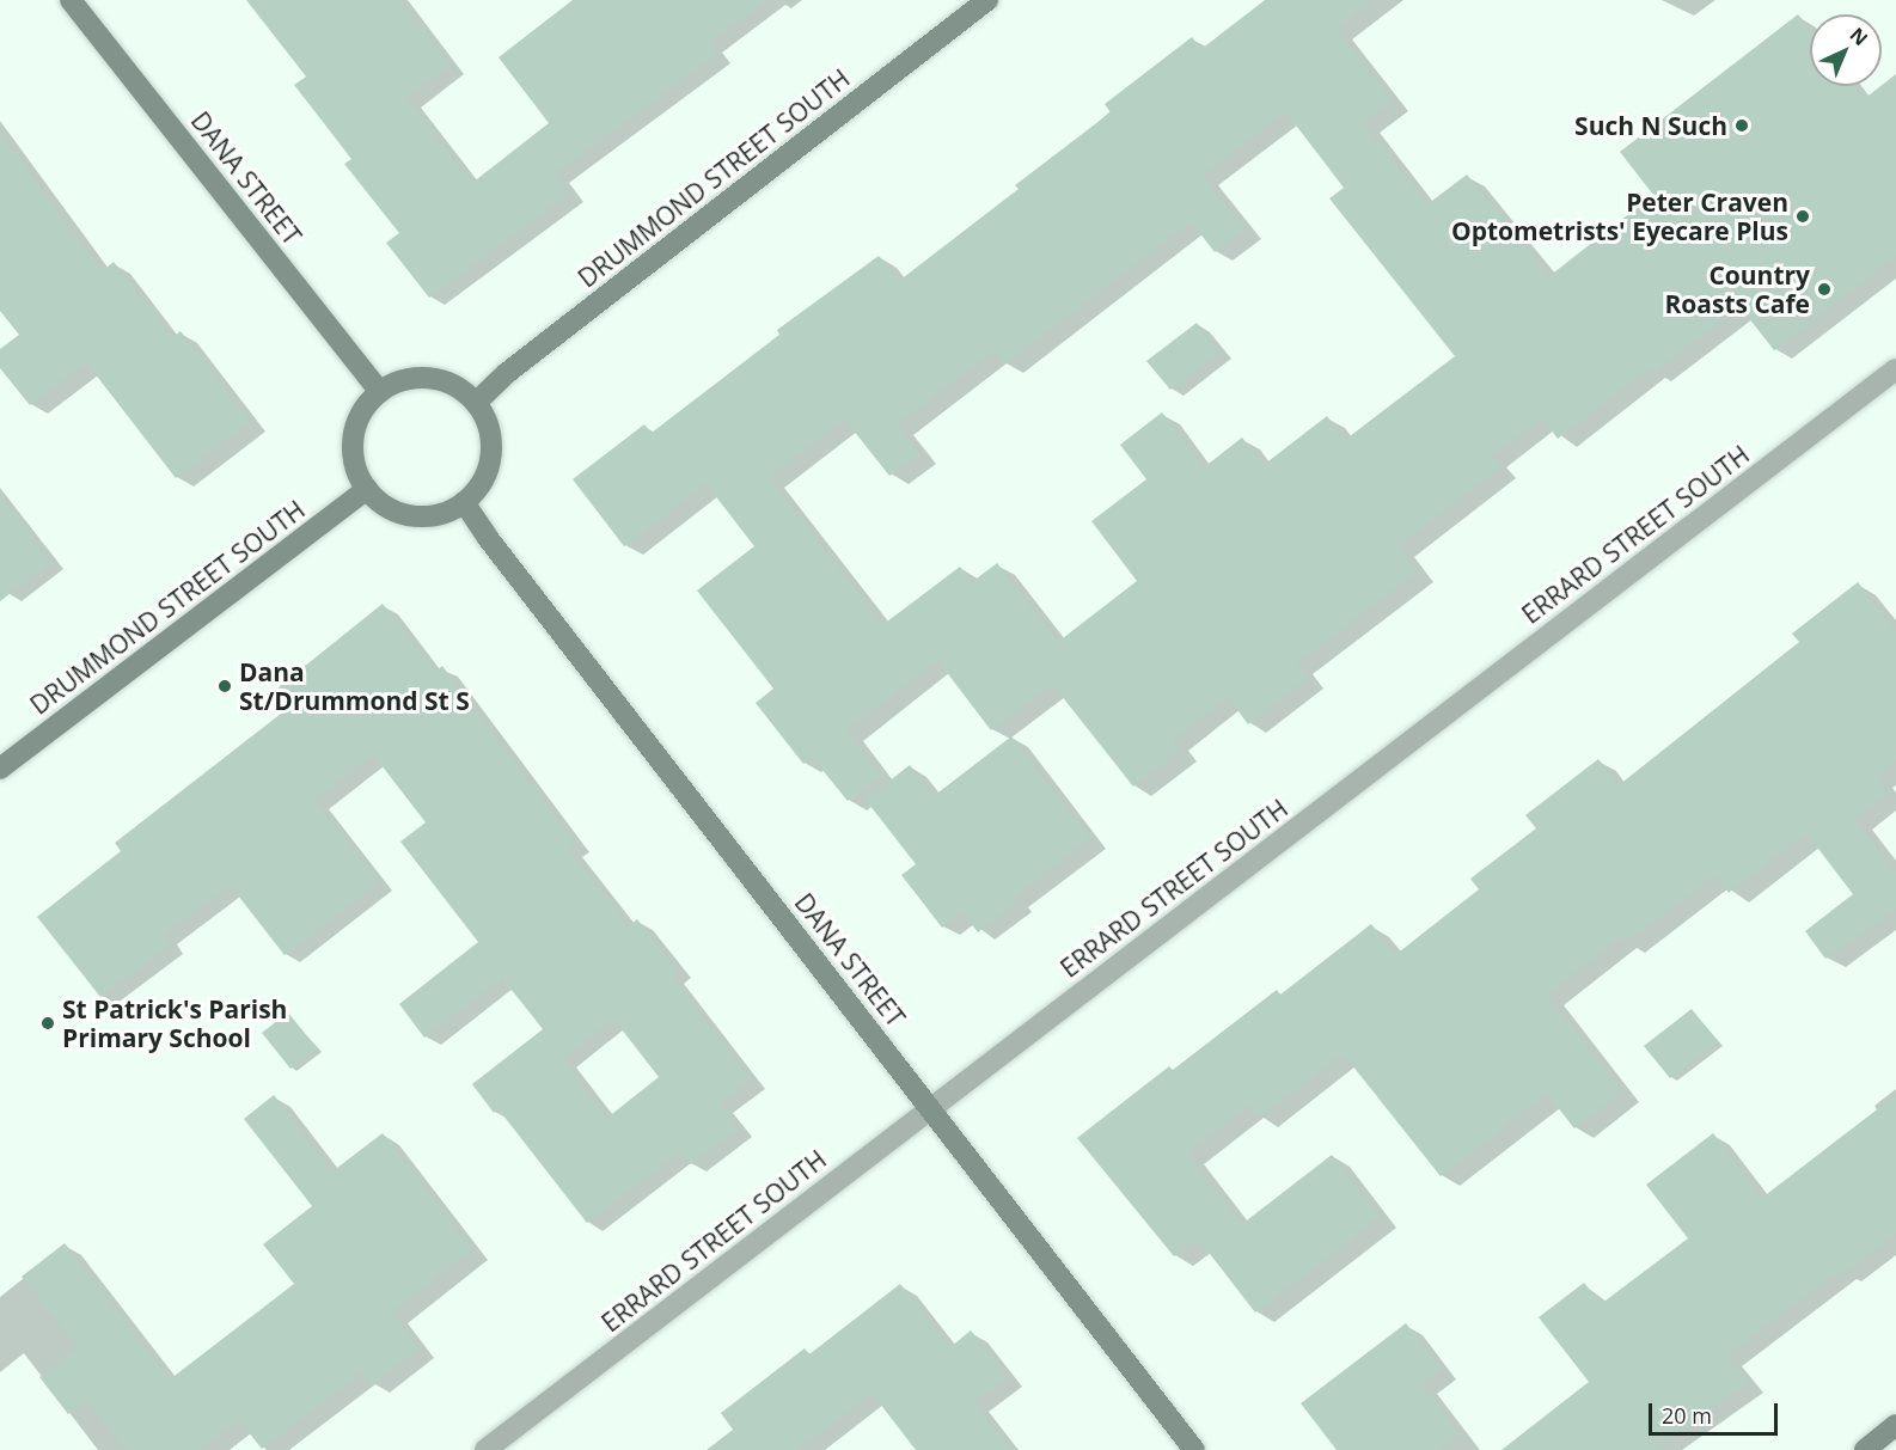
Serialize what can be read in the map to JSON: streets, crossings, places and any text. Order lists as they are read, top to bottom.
{
  "streets": {
    "street": ["DANA STREET", "DRUMMOND STREET SOUTH", "ERRARD STREET SOUTH"]
  },
  "crossings": [
    ["DANA STREET", "DRUMMOND STREET SOUTH"],
    ["DANA STREET", "ERRARD STREET SOUTH"]
  ],
  "places": [
    "Such N Such",
    "Peter Craven Optometrists' Eyecare Plus",
    "Country Roasts Cafe",
    "Dana St/Drummond St S",
    "St Patrick's Parish Primary School"
  ],
  "scale_bar": "20 m",
  "north": "top right"
}
